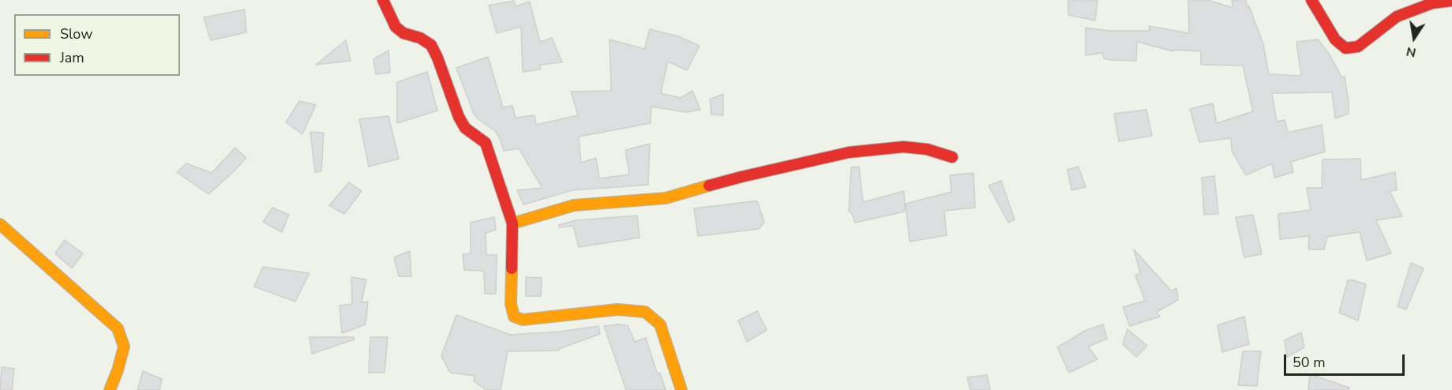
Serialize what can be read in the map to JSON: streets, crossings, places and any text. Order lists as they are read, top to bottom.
{
  "legend": ["Slow", "Jam"],
  "scale_bar": "50 m",
  "north": "bottom"
}
